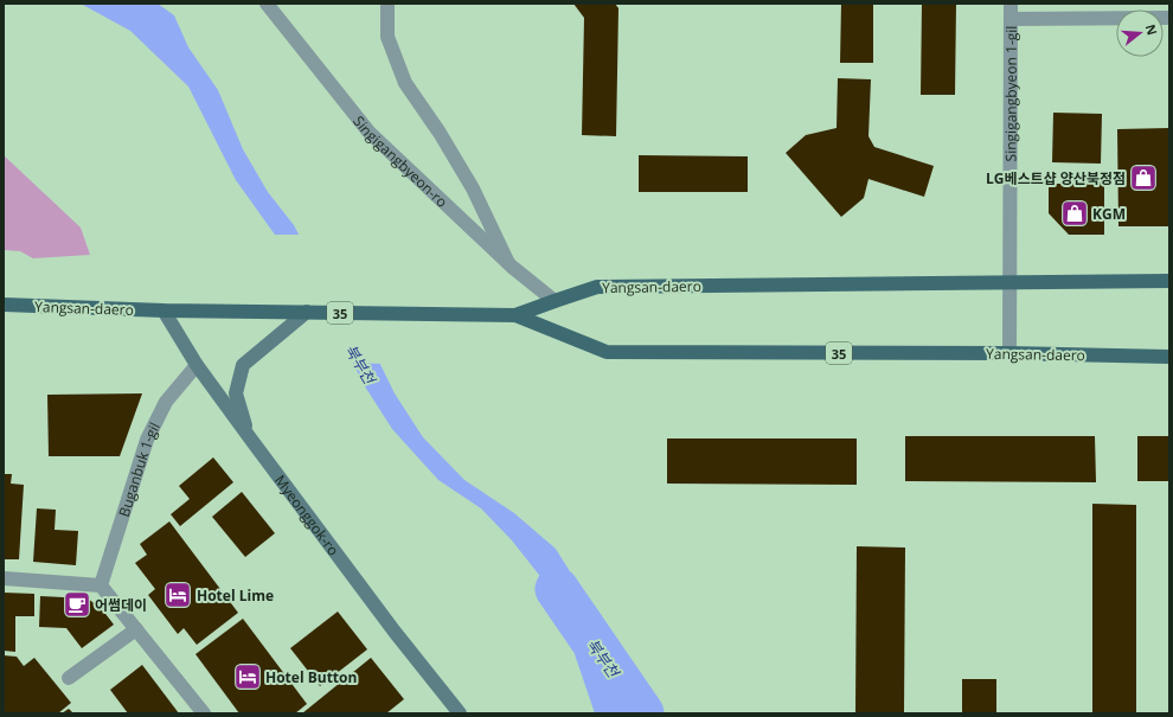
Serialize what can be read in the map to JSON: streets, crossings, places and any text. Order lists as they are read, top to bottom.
{
  "streets": {
    "main road": ["Yangsan-daero", "35", "Myeonggok-ro"],
    "street": ["Singigangbyeon 1-gil", "Singigangbyeon-ro", "Buganbuk 1-gil"]
  },
  "crossings": [
    ["Singigangbyeon 1-gil", "Yangsan-daero"],
    ["Singigangbyeon-ro", "Yangsan-daero"],
    ["Yangsan-daero", "35"],
    ["Yangsan-daero", "Myeonggok-ro"],
    ["35", "Myeonggok-ro"],
    ["Buganbuk 1-gil", "Myeonggok-ro"]
  ],
  "water": ["북부천"],
  "places": {
    "shop": ["LG베스트샵 양산북정점", "KGM"],
    "hotel": ["Hotel Lime", "Hotel Button"],
    "cafe": ["어썸데이"]
  },
  "north": "right"
}
